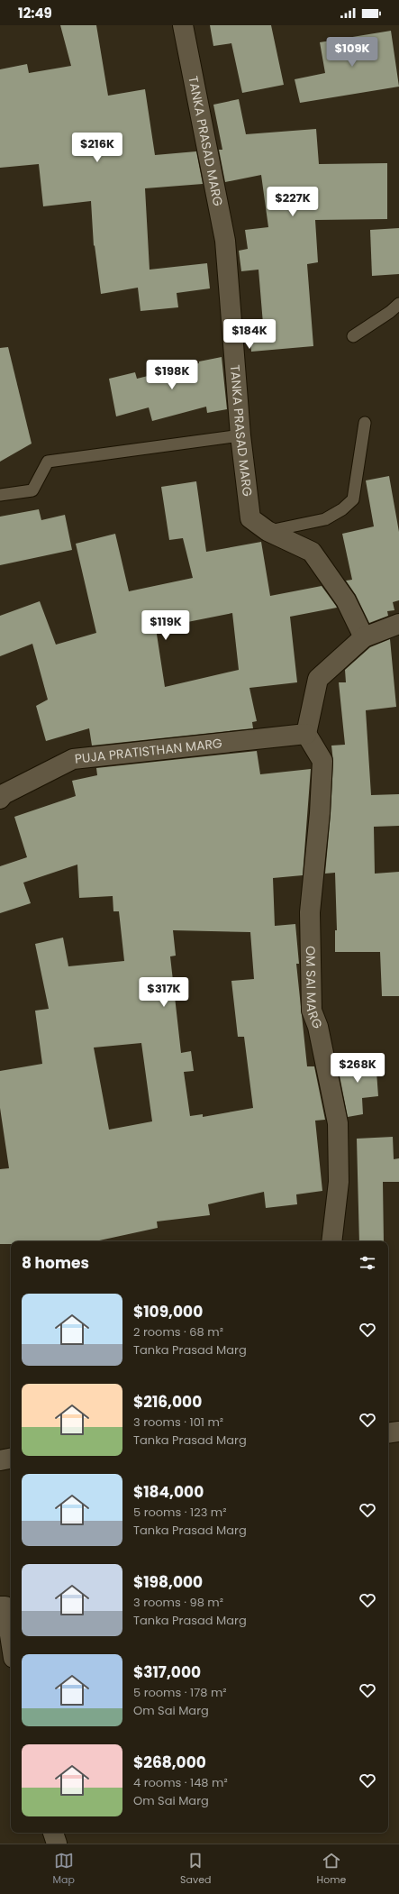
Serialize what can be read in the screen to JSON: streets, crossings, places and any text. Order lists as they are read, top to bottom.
{
  "streets": {
    "street": ["TANKA PRASAD MARG", "PUJA PRATISTHAN MARG", "OM SAI MARG"]
  },
  "crossings": [
    ["PUJA PRATISTHAN MARG", "OM SAI MARG"]
  ],
  "page": {
    "status": "12:49",
    "price": [
      "$109K",
      "$216K",
      "$227K",
      "$184K",
      "$198K",
      "$119K",
      "$317K",
      "$268K"
    ],
    "heading": "8 homes",
    "list": [
      {
        "name": "$109,000",
        "note": "2 rooms · 68 m² · Tanka Prasad Marg"
      },
      {
        "name": "$216,000",
        "note": "3 rooms · 101 m² · Tanka Prasad Marg"
      },
      {
        "name": "$184,000",
        "note": "5 rooms · 123 m² · Tanka Prasad Marg"
      },
      {
        "name": "$198,000",
        "note": "3 rooms · 98 m² · Tanka Prasad Marg"
      },
      {
        "name": "$317,000",
        "note": "5 rooms · 178 m² · Om Sai Marg"
      },
      {
        "name": "$268,000",
        "note": "4 rooms · 148 m² · Om Sai Marg"
      }
    ],
    "tabs": ["Map", "Saved", "Home"]
  }
}
